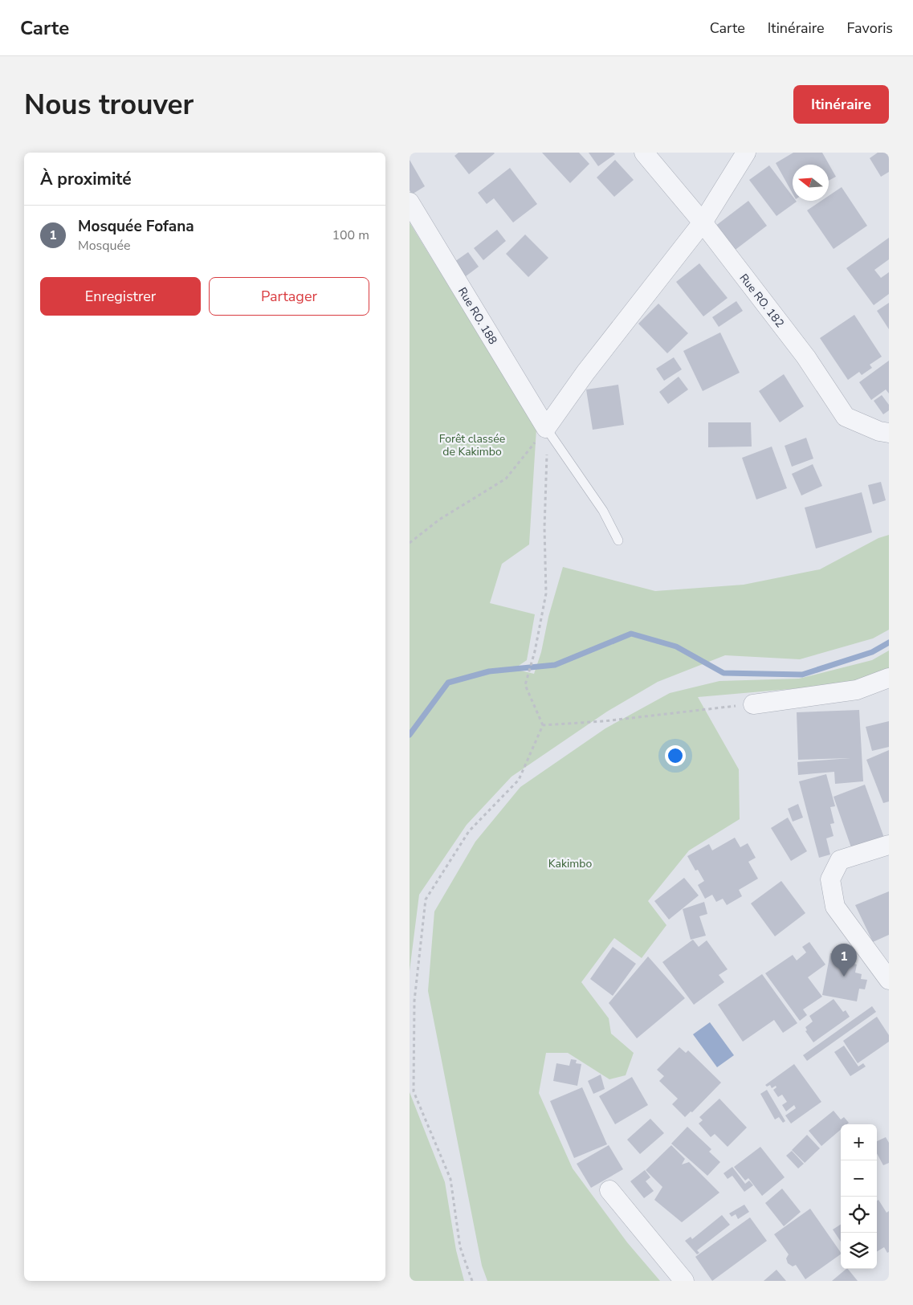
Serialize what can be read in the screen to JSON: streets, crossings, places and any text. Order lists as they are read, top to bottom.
{
  "streets": {
    "street": ["Rue RO. 182", "Rue RO. 188"]
  },
  "parks": ["Forêt classée de Kakimbo", "Kakimbo"],
  "north": "left",
  "page": {
    "header": "Carte",
    "nav": ["Carte", "Itinéraire", "Favoris"],
    "buttons": [
      "Itinéraire",
      ["Enregistrer", "Partager"]
    ],
    "title": "Nous trouver",
    "heading": "À proximité",
    "list": [
      {
        "mark": "1",
        "name": "Mosquée Fofana",
        "note": "Mosquée",
        "value": "100 m"
      }
    ],
    "pins": "1",
    "map_buttons": ["+", "−"]
  }
}
